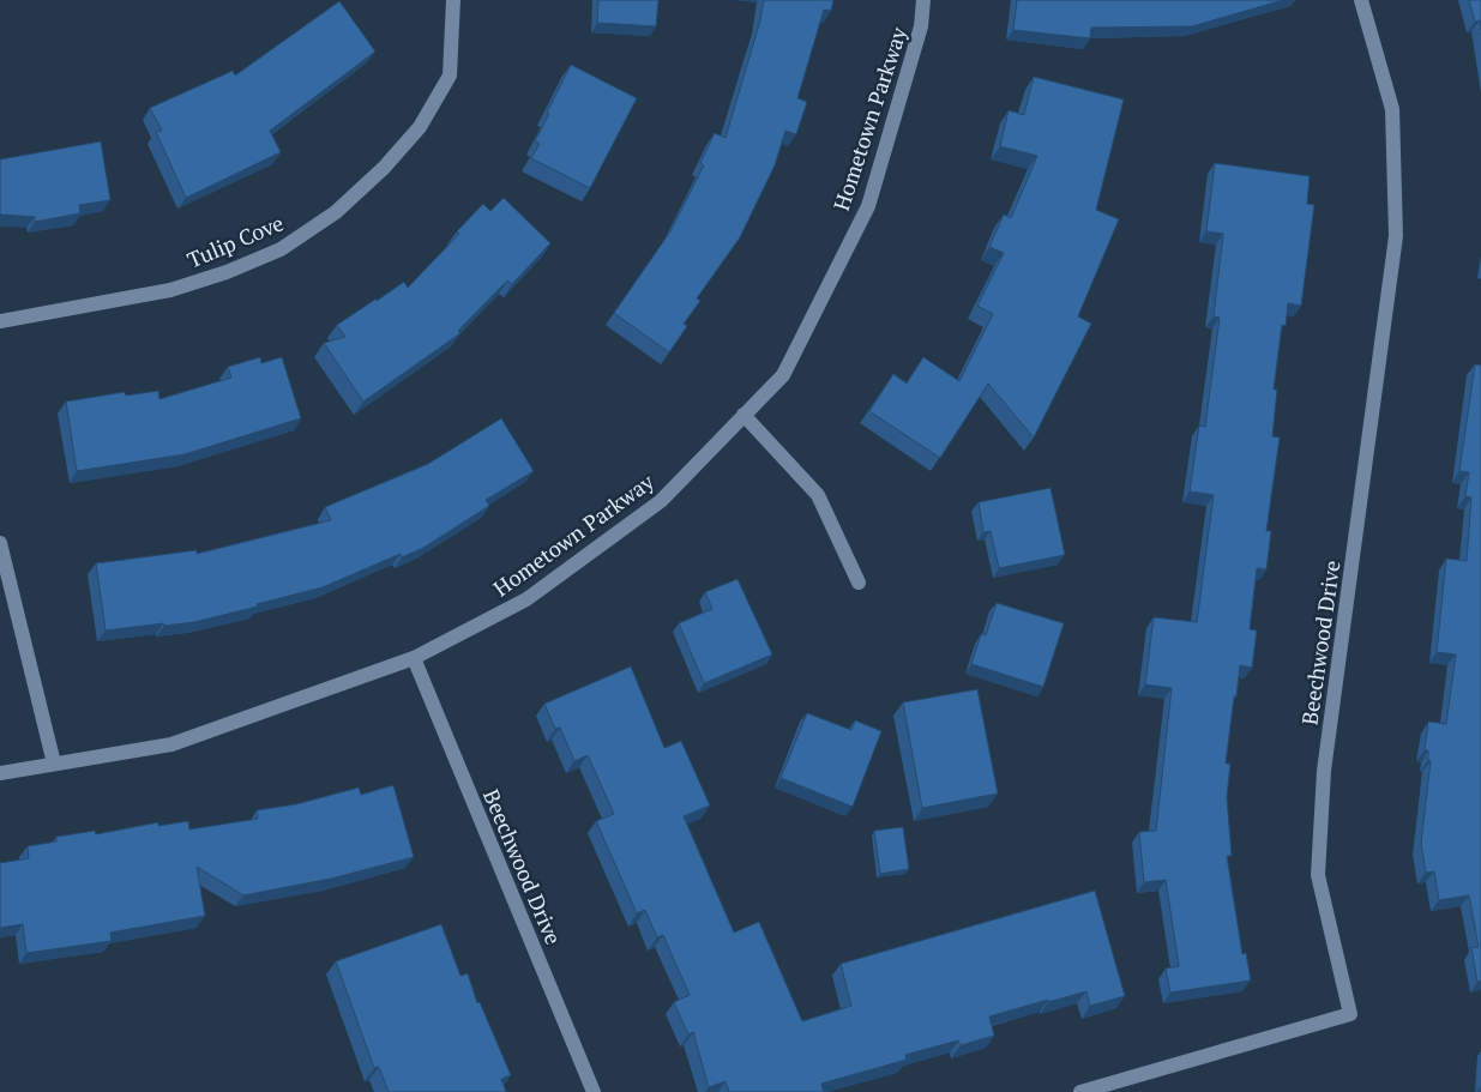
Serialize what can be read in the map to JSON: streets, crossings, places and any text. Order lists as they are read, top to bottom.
{
  "streets": {
    "street": ["Hometown Parkway", "Tulip Cove", "Beechwood Drive"]
  },
  "crossings": [
    ["Hometown Parkway", "Beechwood Drive"]
  ]
}
